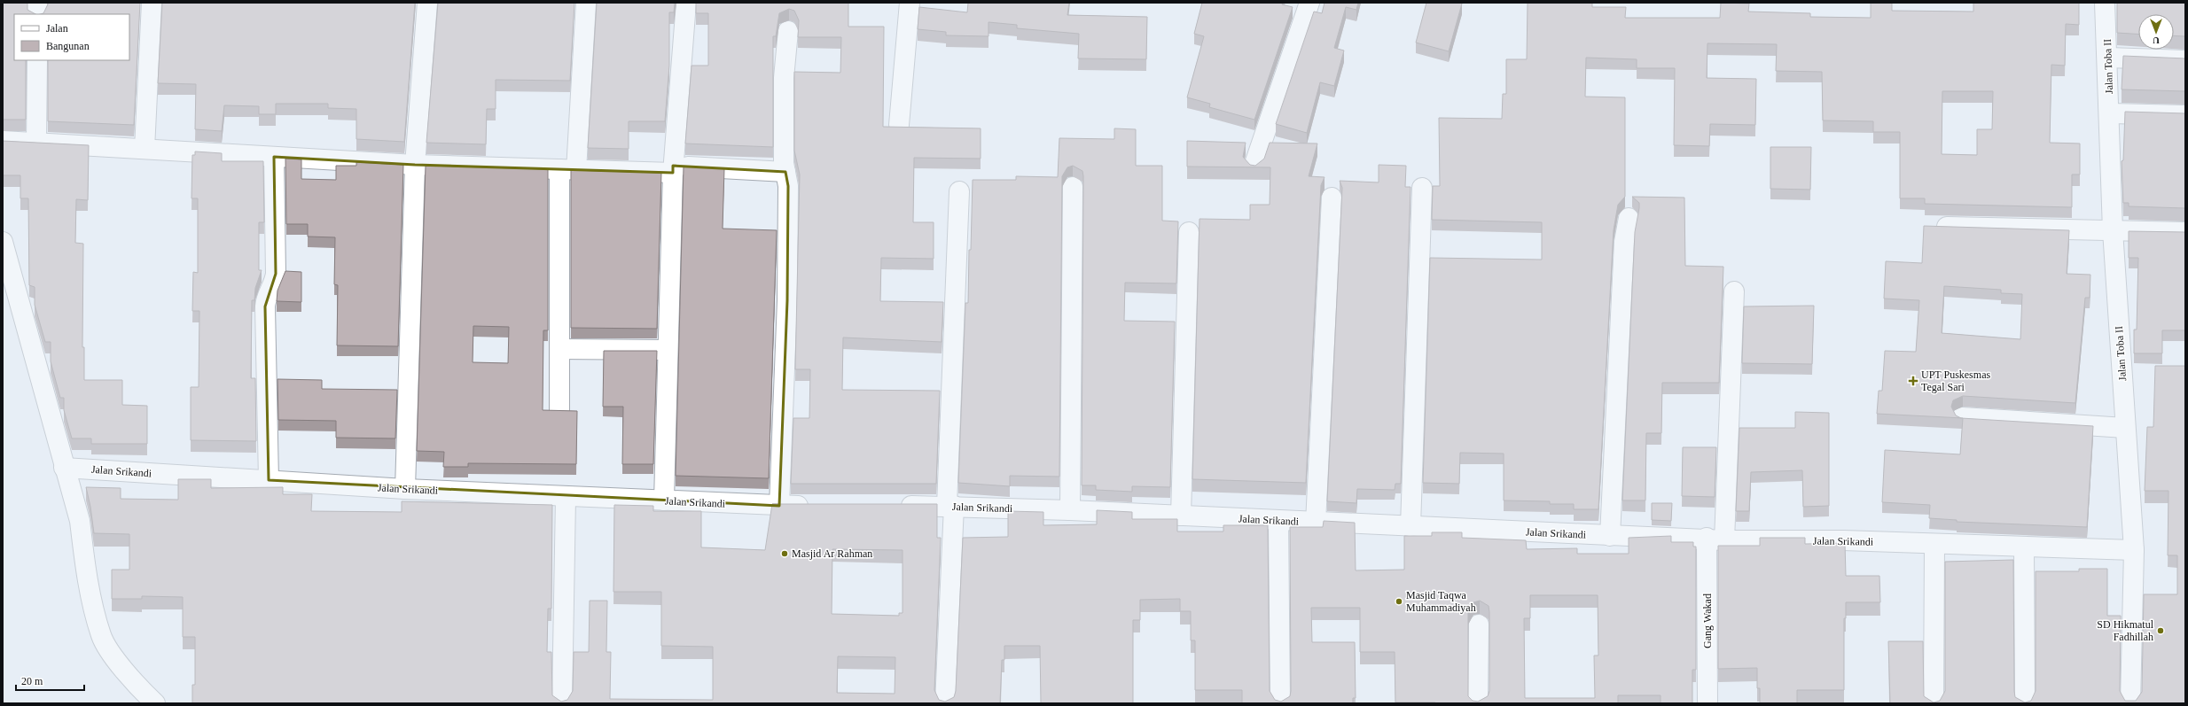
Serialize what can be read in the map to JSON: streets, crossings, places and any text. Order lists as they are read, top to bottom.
{
  "streets": {
    "street": ["Jalan Toba II", "Jalan Srikandi", "Gang Wakad"]
  },
  "crossings": [
    ["Jalan Toba II", "Jalan Srikandi"],
    ["Jalan Srikandi", "Gang Wakad"]
  ],
  "places": {
    "health": ["UPT Puskesmas Tegal Sari"],
    "other": ["Masjid Ar Rahman", "Masjid Taqwa Muhammadiyah", "SD Hikmatul Fadhillah"]
  },
  "legend": ["Jalan", "Bangunan"],
  "scale_bar": "20 m",
  "north": "bottom"
}
